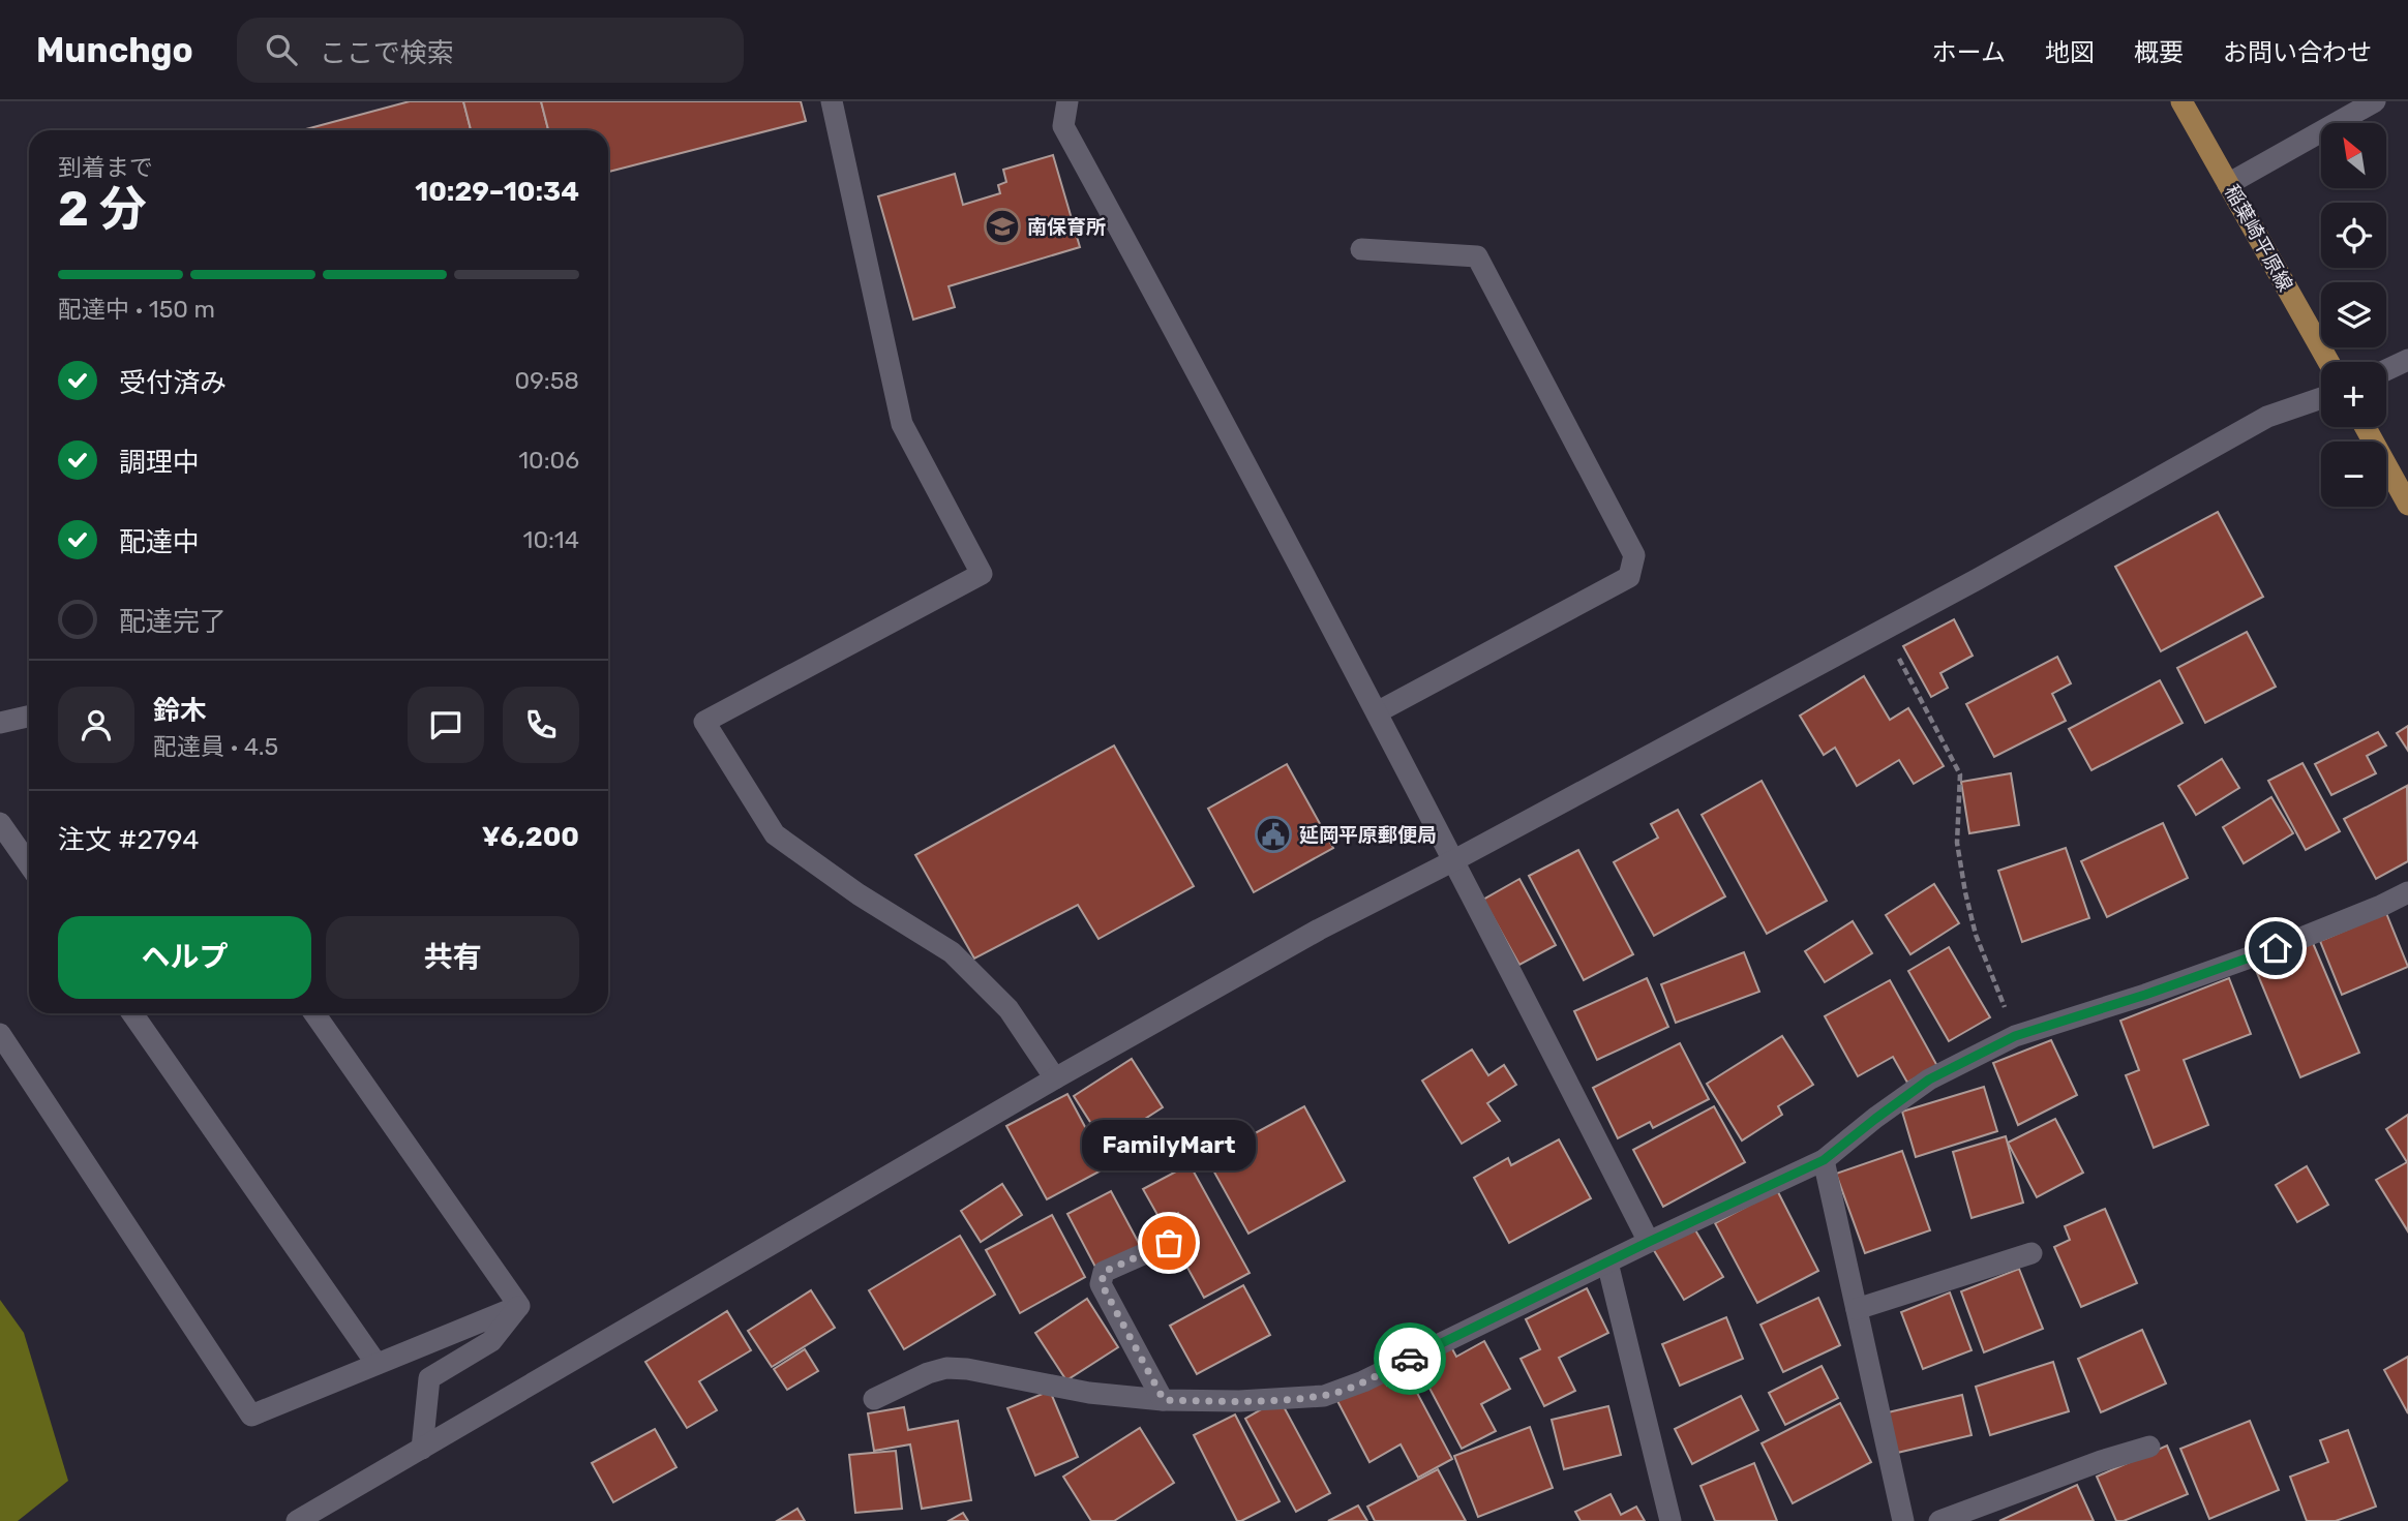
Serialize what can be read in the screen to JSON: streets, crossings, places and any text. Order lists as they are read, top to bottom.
{
  "streets": {
    "main road": ["稲葉崎平原線"]
  },
  "places": {
    "school or university": ["南保育所"],
    "public building": ["延岡平原郵便局"],
    "other": ["FamilyMart"]
  },
  "north": "top left",
  "page": {
    "header": "Munchgo",
    "search": "ここで検索",
    "nav": [
      "ホーム",
      "地図",
      "概要",
      "お問い合わせ"
    ],
    "map_buttons": ["+", "−"],
    "heading": ["2 分", "到着まで", "10:29–10:34"],
    "panel": [
      "鈴木",
      "配達員 · 4.5",
      "注文 #2794",
      "¥6,200"
    ],
    "bar": "配達中 · 150 m",
    "list": [
      ["受付済み", "09:58"],
      ["調理中", "10:06"],
      ["配達中", "10:14"],
      "配達完了"
    ],
    "buttons": ["ヘルプ", "共有"],
    "bubble": "FamilyMart"
  }
}
